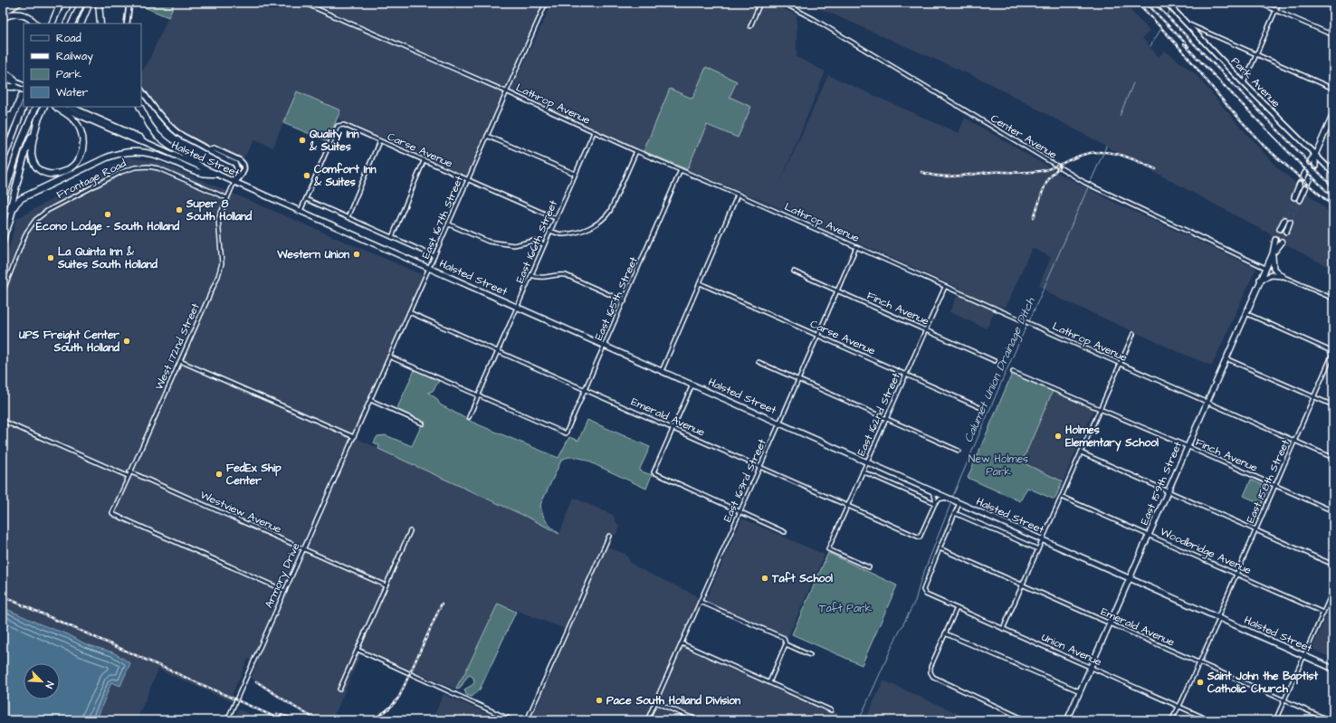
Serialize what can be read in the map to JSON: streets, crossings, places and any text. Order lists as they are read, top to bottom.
{
  "streets": {
    "main road": ["Halsted Street", "East 159th Street"],
    "street": [
      "Park Avenue",
      "Lathrop Avenue",
      "Center Avenue",
      "Carse Avenue",
      "Frontage Road",
      "East 167th Street",
      "East 166th Street",
      "East 165th Street",
      "Finch Avenue",
      "West 172nd Street",
      "East 162nd Street",
      "Emerald Avenue",
      "East 163rd Street",
      "East 158th Street",
      "Westview Avenue",
      "Woodbridge Avenue",
      "Armory Drive",
      "Union Avenue"
    ]
  },
  "crossings": [
    ["Lathrop Avenue", "East 167th Street"],
    ["Lathrop Avenue", "East 166th Street"],
    ["Lathrop Avenue", "East 165th Street"],
    ["Lathrop Avenue", "East 162nd Street"],
    ["Lathrop Avenue", "East 163rd Street"],
    ["Lathrop Avenue", "East 158th Street"],
    ["Lathrop Avenue", "East 159th Street"],
    ["Center Avenue", "East 159th Street"],
    ["Carse Avenue", "East 167th Street"],
    ["Carse Avenue", "East 166th Street"],
    ["Carse Avenue", "East 162nd Street"],
    ["Carse Avenue", "East 163rd Street"],
    ["Halsted Street", "East 167th Street"],
    ["Halsted Street", "East 166th Street"],
    ["Halsted Street", "East 165th Street"],
    ["Halsted Street", "West 172nd Street"],
    ["Halsted Street", "East 162nd Street"],
    ["Halsted Street", "East 163rd Street"],
    ["Halsted Street", "East 158th Street"],
    ["Halsted Street", "East 159th Street"],
    ["Frontage Road", "West 172nd Street"],
    ["East 167th Street", "Emerald Avenue"],
    ["East 167th Street", "Armory Drive"],
    ["East 166th Street", "East 165th Street"],
    ["East 166th Street", "Emerald Avenue"],
    ["East 165th Street", "Emerald Avenue"],
    ["Finch Avenue", "East 162nd Street"],
    ["Finch Avenue", "East 163rd Street"],
    ["Finch Avenue", "East 158th Street"],
    ["Finch Avenue", "East 159th Street"],
    ["West 172nd Street", "Westview Avenue"],
    ["West 172nd Street", "Armory Drive"],
    ["East 162nd Street", "Emerald Avenue"],
    ["Emerald Avenue", "East 163rd Street"],
    ["Emerald Avenue", "East 158th Street"],
    ["Emerald Avenue", "East 159th Street"],
    ["Emerald Avenue", "Union Avenue"],
    ["East 158th Street", "Woodbridge Avenue"],
    ["East 158th Street", "Union Avenue"],
    ["East 159th Street", "Woodbridge Avenue"],
    ["East 159th Street", "Union Avenue"],
    ["Westview Avenue", "Armory Drive"]
  ],
  "water": ["Calumet Union Drainage Ditch"],
  "parks": ["New Holmes Park", "Taft Park"],
  "places": [
    "Quality Inn & Suites",
    "Comfort Inn & Suites",
    "Super 8 South Holland",
    "Econo Lodge - South Holland",
    "Western Union",
    "La Quinta Inn & Suites South Holland",
    "UPS Freight Center South Holland",
    "Holmes Elementary School",
    "FedEx Ship Center",
    "Taft School",
    "Saint John the Baptist Catholic Church",
    "Pace South Holland Division"
  ],
  "legend": [
    "Road",
    "Railway",
    "Park",
    "Water"
  ],
  "north": "bottom right"
}
